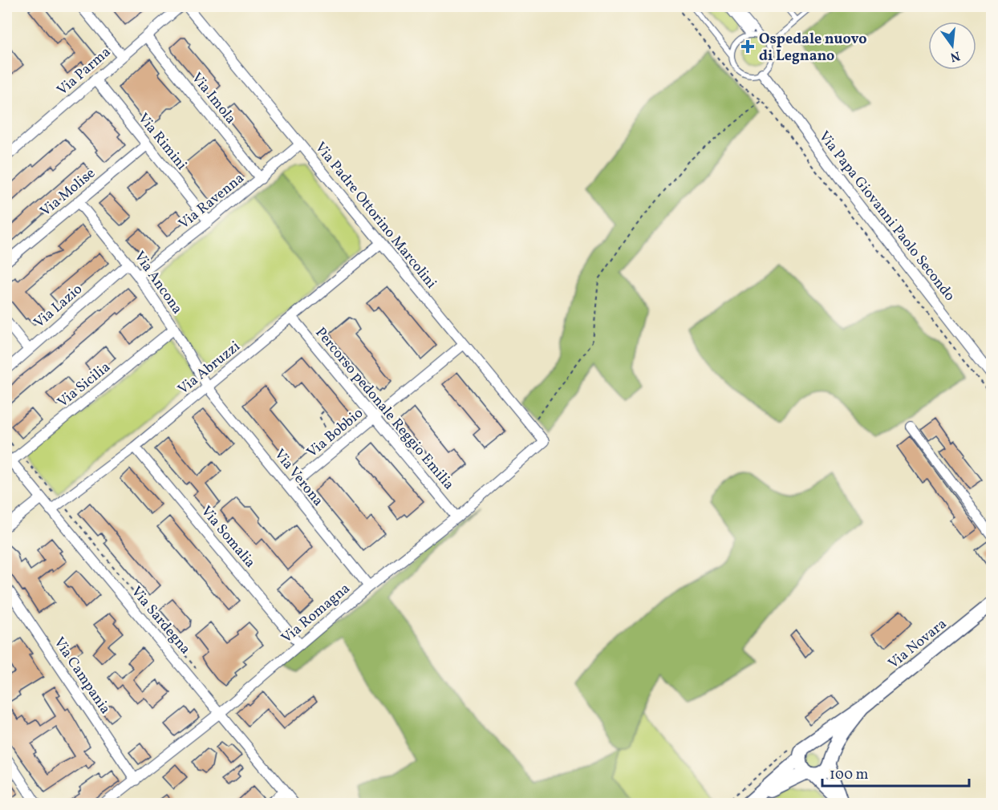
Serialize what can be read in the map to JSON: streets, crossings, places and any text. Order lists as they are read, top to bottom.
{
  "streets": {
    "street": [
      "Via Parma",
      "Via Imola",
      "Via Rimini",
      "Via Molise",
      "Via Ravenna",
      "Via Padre Ottorino Marcolini",
      "Via Papa Giovanni Paolo Secondo",
      "Via Ancona",
      "Via Lazio",
      "Via Abruzzi",
      "Via Sicilia",
      "Percorso pedonale Reggio Emilia",
      "Via Bobbio",
      "Via Verona",
      "Via Somalia",
      "Via Romagna",
      "Via Sardegna",
      "Via Novara",
      "Via Campania"
    ]
  },
  "crossings": [
    ["Via Parma", "Via Imola"],
    ["Via Parma", "Via Rimini"],
    ["Via Imola", "Via Ravenna"],
    ["Via Rimini", "Via Molise"],
    ["Via Rimini", "Via Ravenna"],
    ["Via Molise", "Via Ancona"],
    ["Via Ravenna", "Via Padre Ottorino Marcolini"],
    ["Via Ravenna", "Via Ancona"],
    ["Via Padre Ottorino Marcolini", "Via Abruzzi"],
    ["Via Padre Ottorino Marcolini", "Via Bobbio"],
    ["Via Padre Ottorino Marcolini", "Via Romagna"],
    ["Via Ancona", "Via Lazio"],
    ["Via Ancona", "Via Abruzzi"],
    ["Via Ancona", "Via Sicilia"],
    ["Via Ancona", "Via Verona"],
    ["Via Abruzzi", "Percorso pedonale Reggio Emilia"],
    ["Via Abruzzi", "Via Verona"],
    ["Via Abruzzi", "Via Somalia"],
    ["Via Abruzzi", "Via Sardegna"],
    ["Via Sicilia", "Via Sardegna"],
    ["Percorso pedonale Reggio Emilia", "Via Bobbio"],
    ["Percorso pedonale Reggio Emilia", "Via Romagna"],
    ["Via Bobbio", "Via Verona"],
    ["Via Verona", "Via Romagna"],
    ["Via Somalia", "Via Romagna"],
    ["Via Romagna", "Via Sardegna"],
    ["Via Romagna", "Via Campania"]
  ],
  "places": {
    "health": ["Ospedale nuovo di Legnano"]
  },
  "scale_bar": "100 m",
  "north": "bottom"
}
